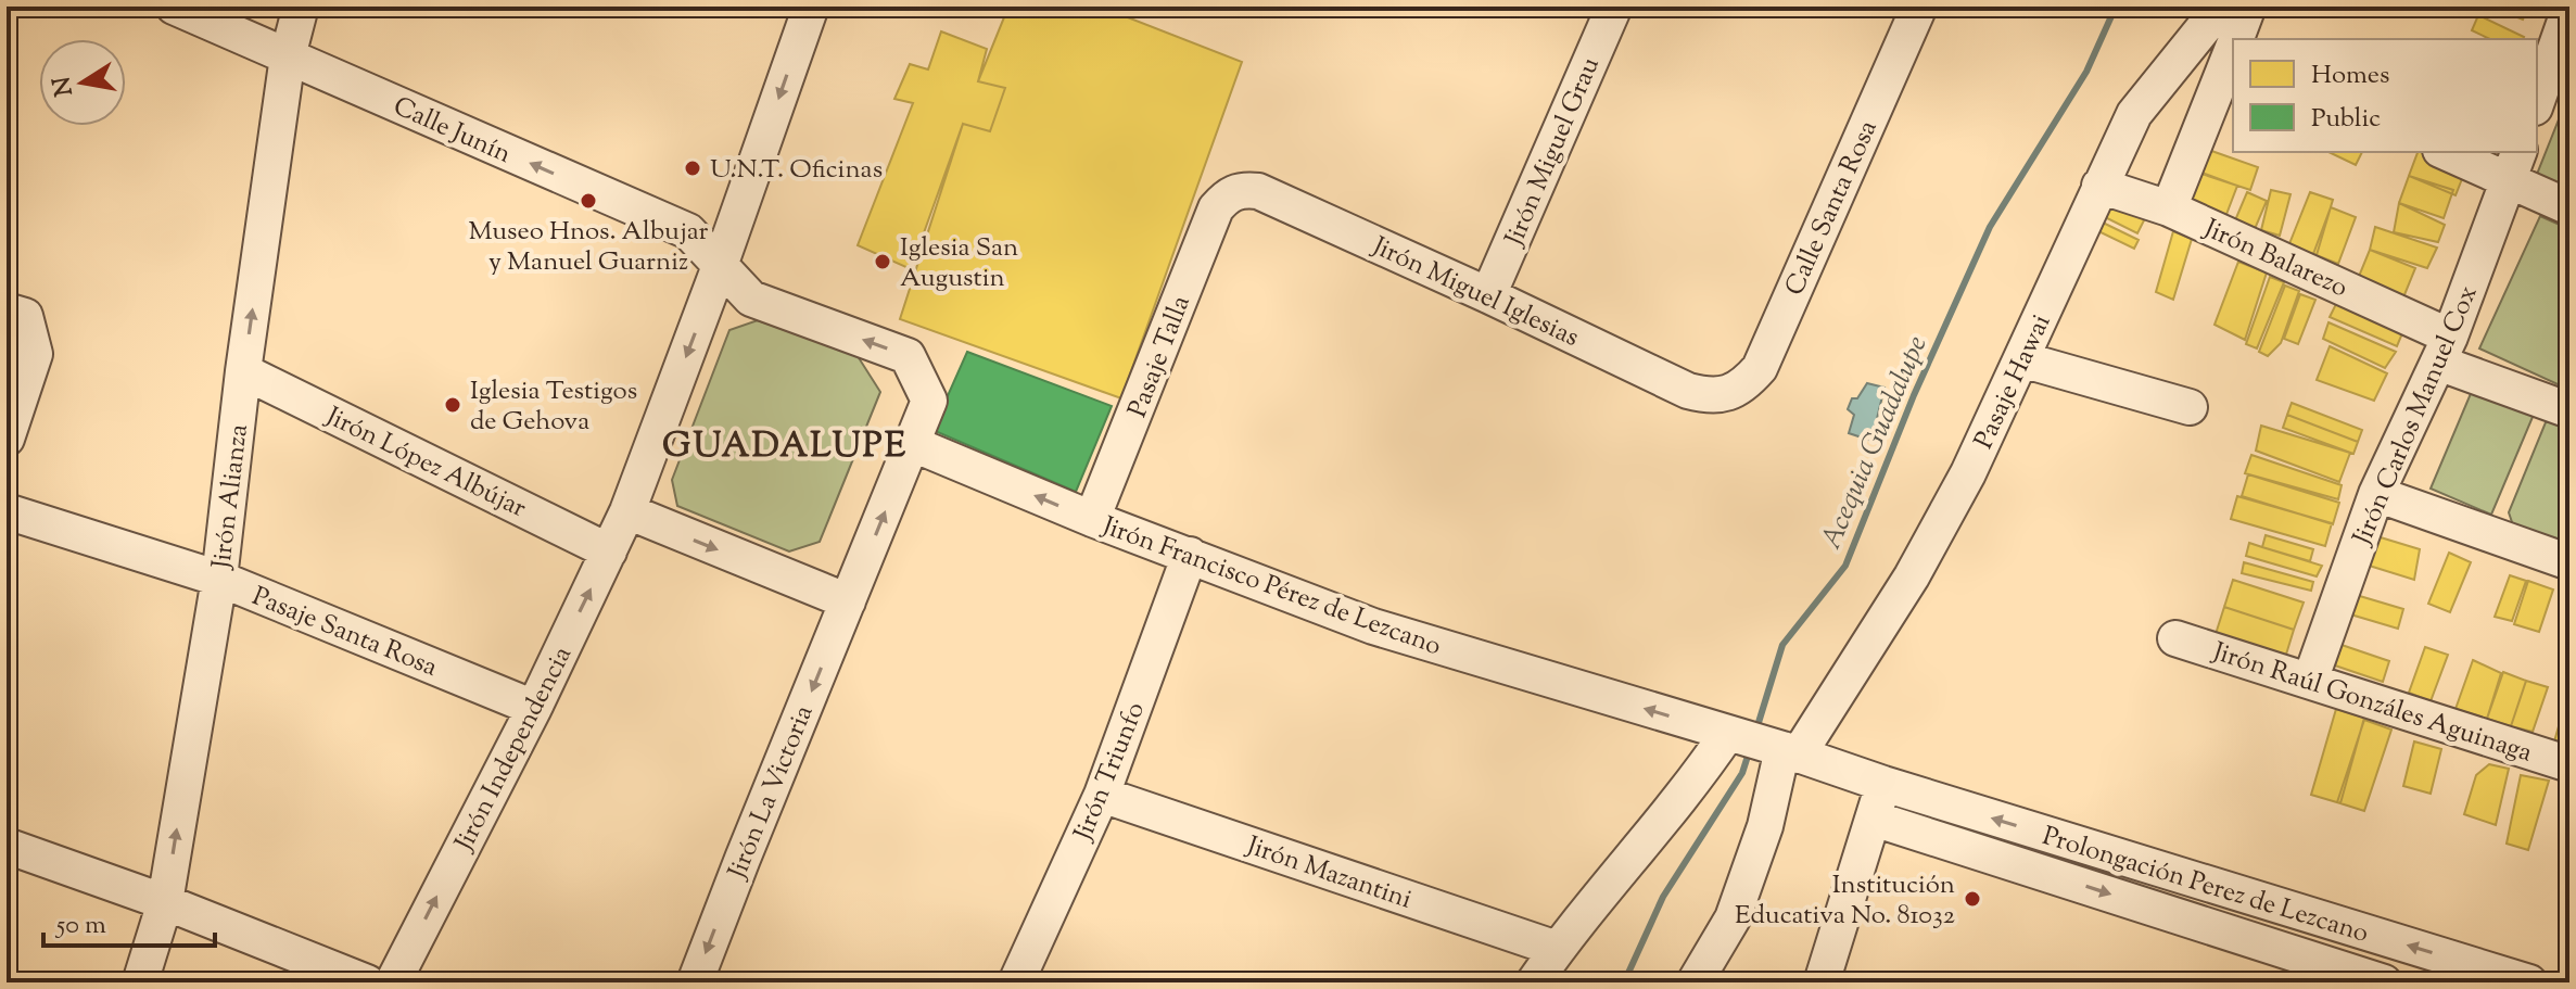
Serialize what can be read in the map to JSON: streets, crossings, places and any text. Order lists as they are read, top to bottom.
{
  "streets": {
    "street": [
      "Calle Junín",
      "Jirón Miguel Grau",
      "Calle Santa Rosa",
      "Jirón Balarezo",
      "Jirón Miguel Iglesias",
      "Pasaje Talla",
      "Pasaje Hawai",
      "Jirón Carlos Manuel Cox",
      "Jirón López Albújar",
      "Jirón Alianza",
      "Jirón Francisco Pérez de Lezcano",
      "Pasaje Santa Rosa",
      "Jirón Raúl Gonzáles Aguinaga",
      "Jirón Independencia",
      "Jirón Triunfo",
      "Jirón La Victoria",
      "Jirón Mazantini",
      "Prolongación Perez de Lezcano"
    ]
  },
  "crossings": [
    ["Calle Junín", "Jirón Alianza"],
    ["Calle Junín", "Jirón Francisco Pérez de Lezcano"],
    ["Calle Junín", "Jirón Independencia"],
    ["Calle Junín", "Jirón La Victoria"],
    ["Jirón Miguel Grau", "Jirón Miguel Iglesias"],
    ["Calle Santa Rosa", "Jirón Miguel Iglesias"],
    ["Jirón Balarezo", "Pasaje Hawai"],
    ["Jirón Balarezo", "Jirón Carlos Manuel Cox"],
    ["Jirón Miguel Iglesias", "Pasaje Talla"],
    ["Pasaje Talla", "Jirón Francisco Pérez de Lezcano"],
    ["Pasaje Hawai", "Jirón Francisco Pérez de Lezcano"],
    ["Pasaje Hawai", "Jirón Mazantini"],
    ["Jirón Carlos Manuel Cox", "Jirón Raúl Gonzáles Aguinaga"],
    ["Jirón López Albújar", "Jirón Alianza"],
    ["Jirón López Albújar", "Jirón Independencia"],
    ["Jirón Alianza", "Pasaje Santa Rosa"],
    ["Jirón Francisco Pérez de Lezcano", "Jirón Triunfo"],
    ["Jirón Francisco Pérez de Lezcano", "Jirón La Victoria"],
    ["Jirón Francisco Pérez de Lezcano", "Prolongación Perez de Lezcano"],
    ["Pasaje Santa Rosa", "Jirón Independencia"],
    ["Jirón Triunfo", "Jirón Mazantini"]
  ],
  "one_way": ["Calle Junín", "Jirón Alianza", "Jirón Francisco Pérez de Lezcano"],
  "districts": ["GUADALUPE"],
  "water": ["Acequia Guadalupe"],
  "places": [
    "U.N.T. Oficinas",
    "Museo Hnos. Albujar y Manuel Guarniz",
    "Iglesia San Augustin",
    "Iglesia Testigos de Gehova",
    "Institución Educativa No. 81032"
  ],
  "legend": ["Homes", "Public"],
  "scale_bar": "50 m",
  "north": "left"
}
